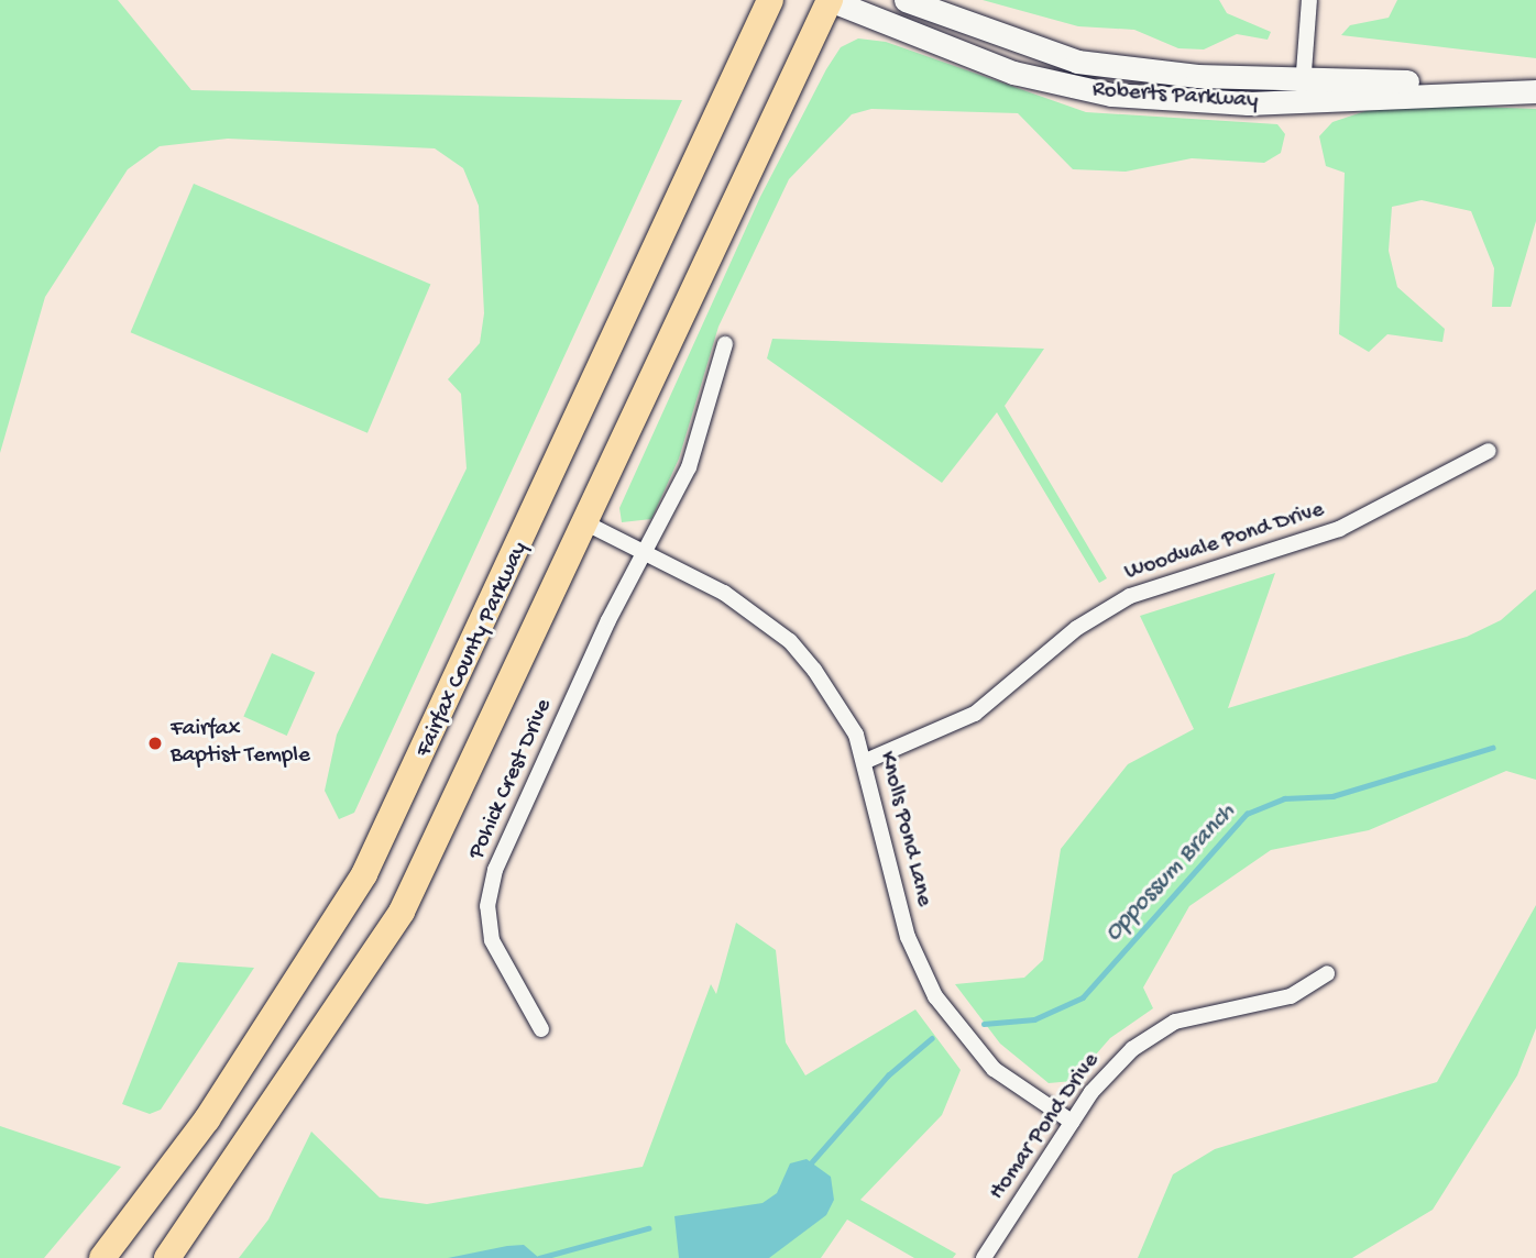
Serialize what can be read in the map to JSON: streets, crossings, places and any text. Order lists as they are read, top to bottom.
{
  "streets": {
    "highway": ["Fairfax County Parkway"],
    "main road": ["Roberts Parkway"],
    "street": [
      "Woodvale Pond Drive",
      "Pohick Crest Drive",
      "Knolls Pond Lane",
      "Homar Pond Drive"
    ]
  },
  "crossings": [
    ["Roberts Parkway", "Fairfax County Parkway"],
    ["Woodvale Pond Drive", "Knolls Pond Lane"],
    ["Fairfax County Parkway", "Knolls Pond Lane"],
    ["Pohick Crest Drive", "Knolls Pond Lane"],
    ["Knolls Pond Lane", "Homar Pond Drive"]
  ],
  "water": ["Oppossum Branch"],
  "places": ["Fairfax Baptist Temple"]
}
